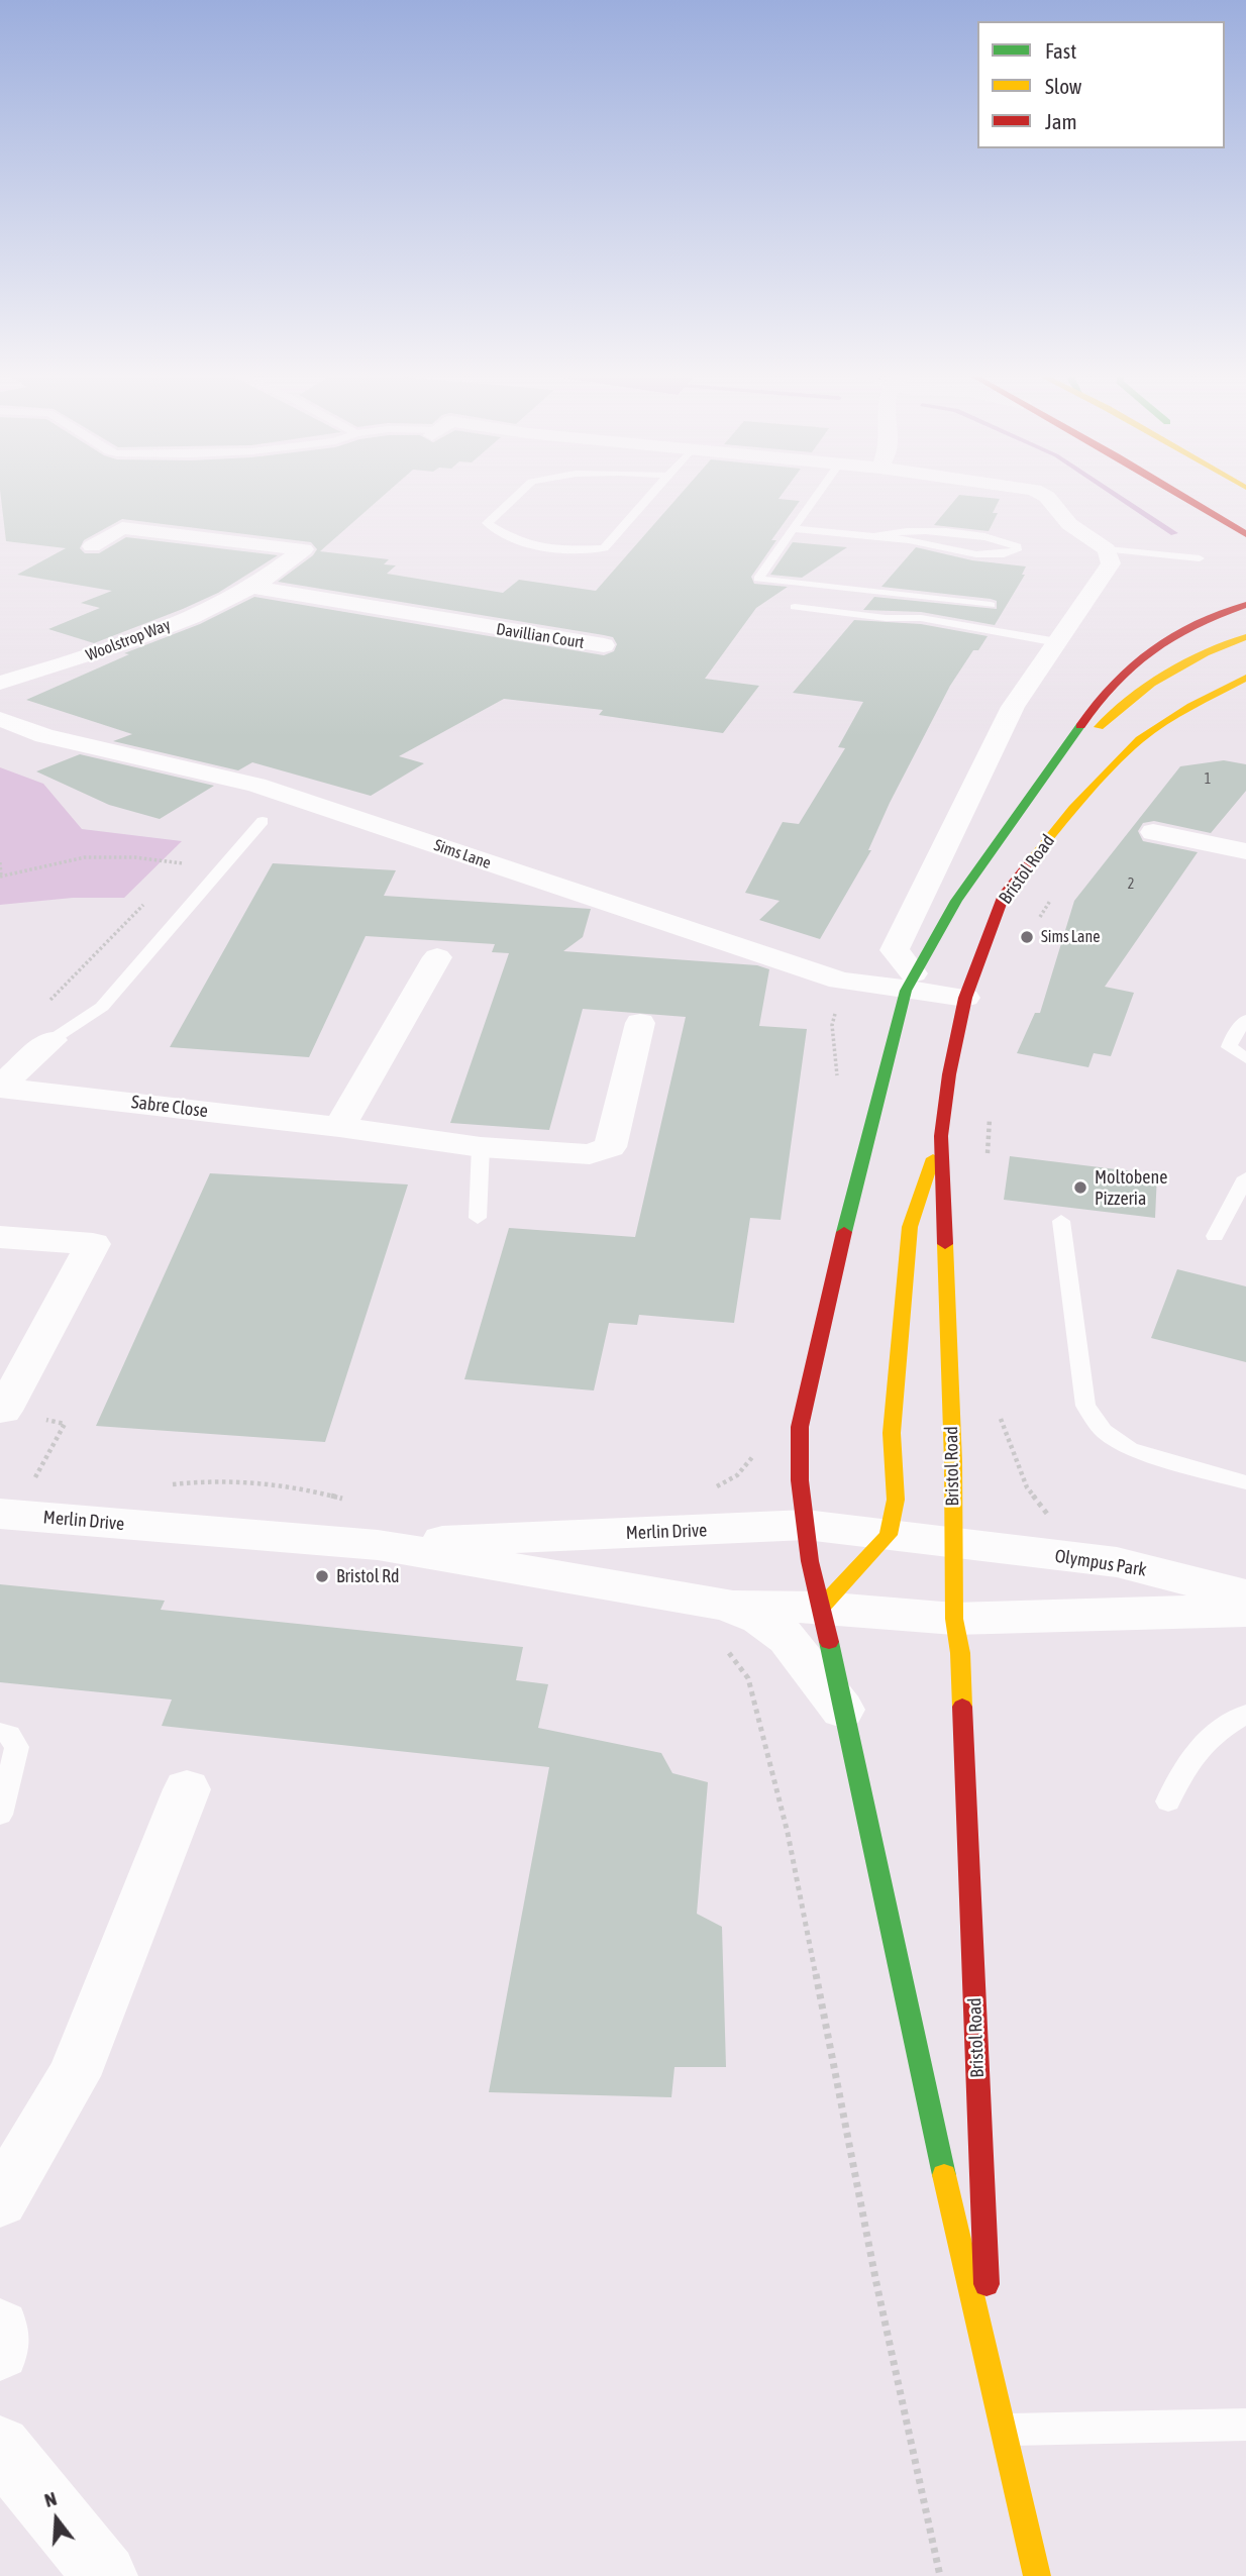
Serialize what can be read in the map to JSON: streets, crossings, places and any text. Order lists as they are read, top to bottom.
{
  "streets": {
    "main road": ["Bristol Road"],
    "street": [
      "Davillian Court",
      "Woolstrop Way",
      "Sims Lane",
      "Sabre Close",
      "Merlin Drive",
      "Olympus Park"
    ]
  },
  "crossings": [
    ["Davillian Court", "Woolstrop Way"],
    ["Sims Lane", "Bristol Road"],
    ["Bristol Road", "Merlin Drive"],
    ["Bristol Road", "Olympus Park"],
    ["Merlin Drive", "Olympus Park"]
  ],
  "places": ["Sims Lane", "Moltobene Pizzeria", "Bristol Rd"],
  "house_numbers": ["1", "2"],
  "legend": ["Fast", "Slow", "Jam"],
  "north": "top"
}
